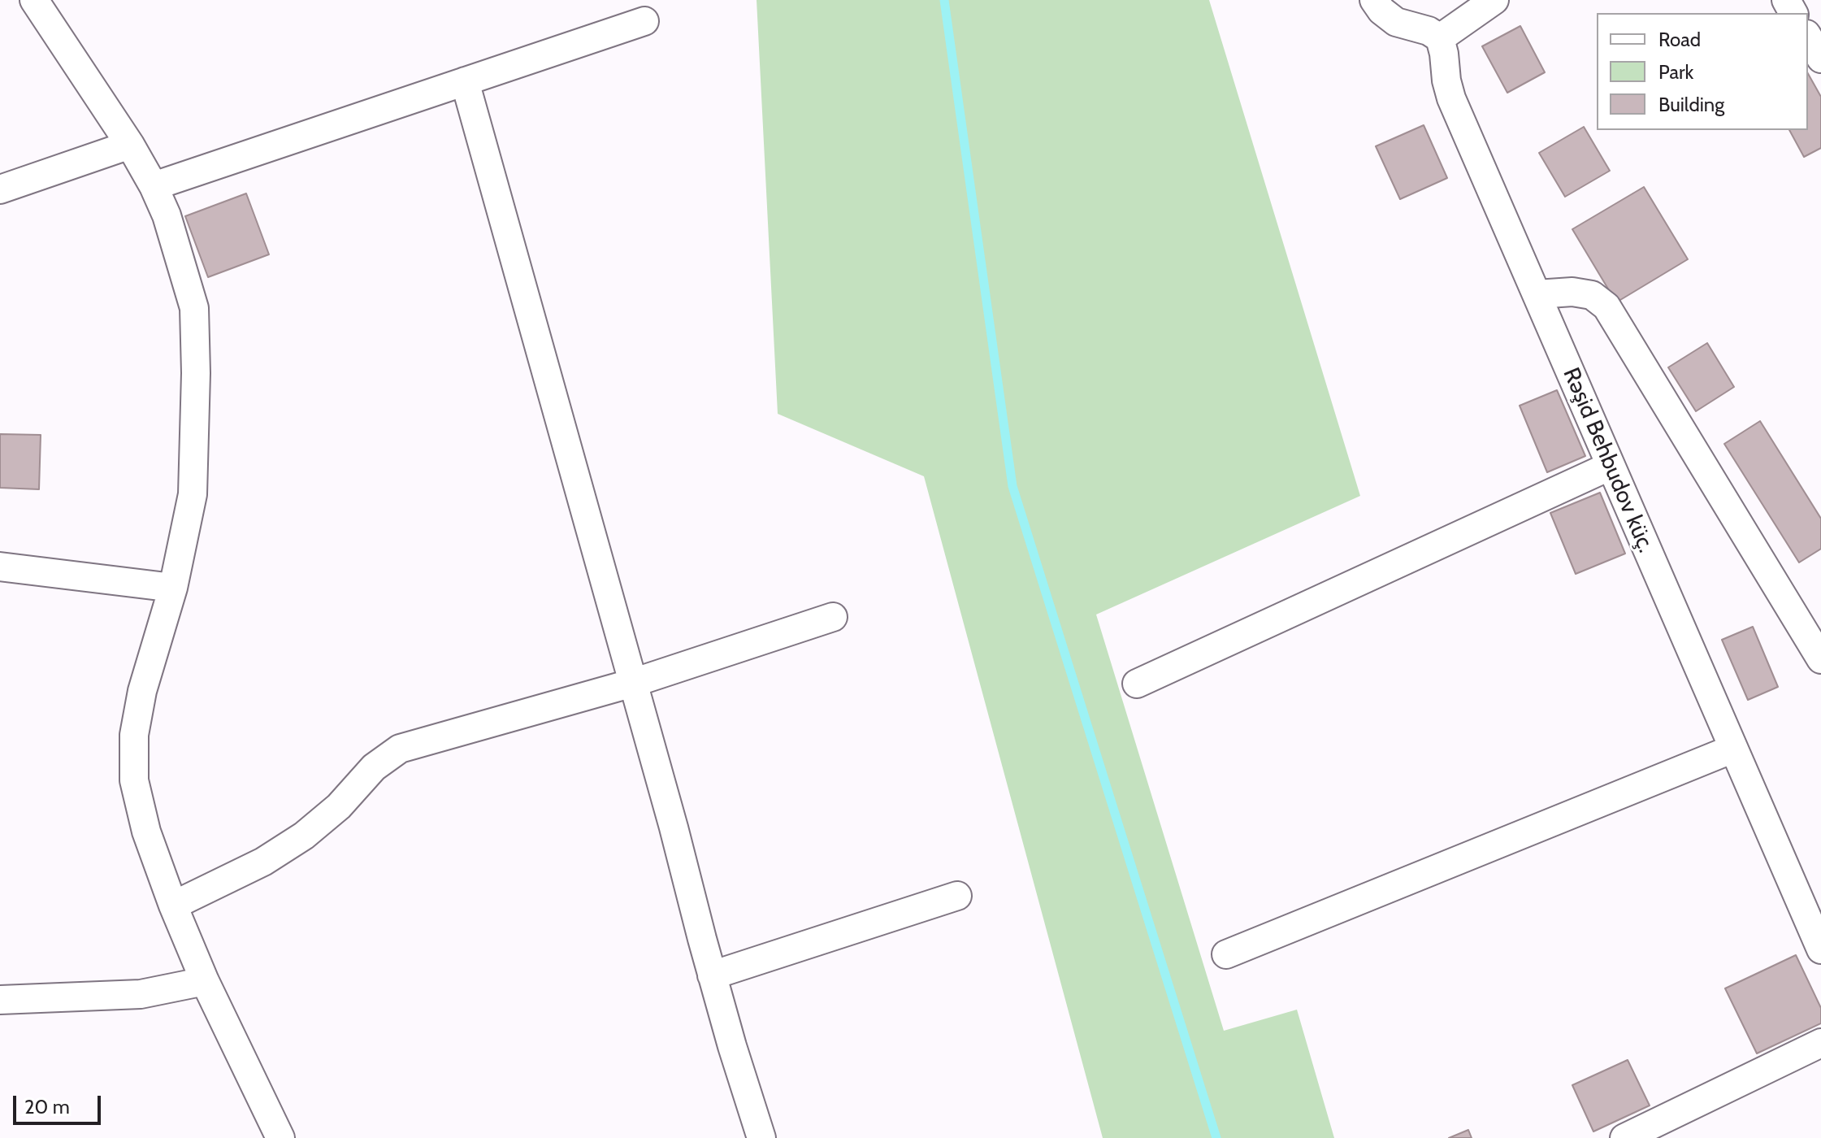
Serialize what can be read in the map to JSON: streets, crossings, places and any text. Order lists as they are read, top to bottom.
{
  "streets": {
    "street": ["Rəşid Behbudov küç."]
  },
  "legend": ["Road", "Park", "Building"],
  "scale_bar": "20 m"
}
